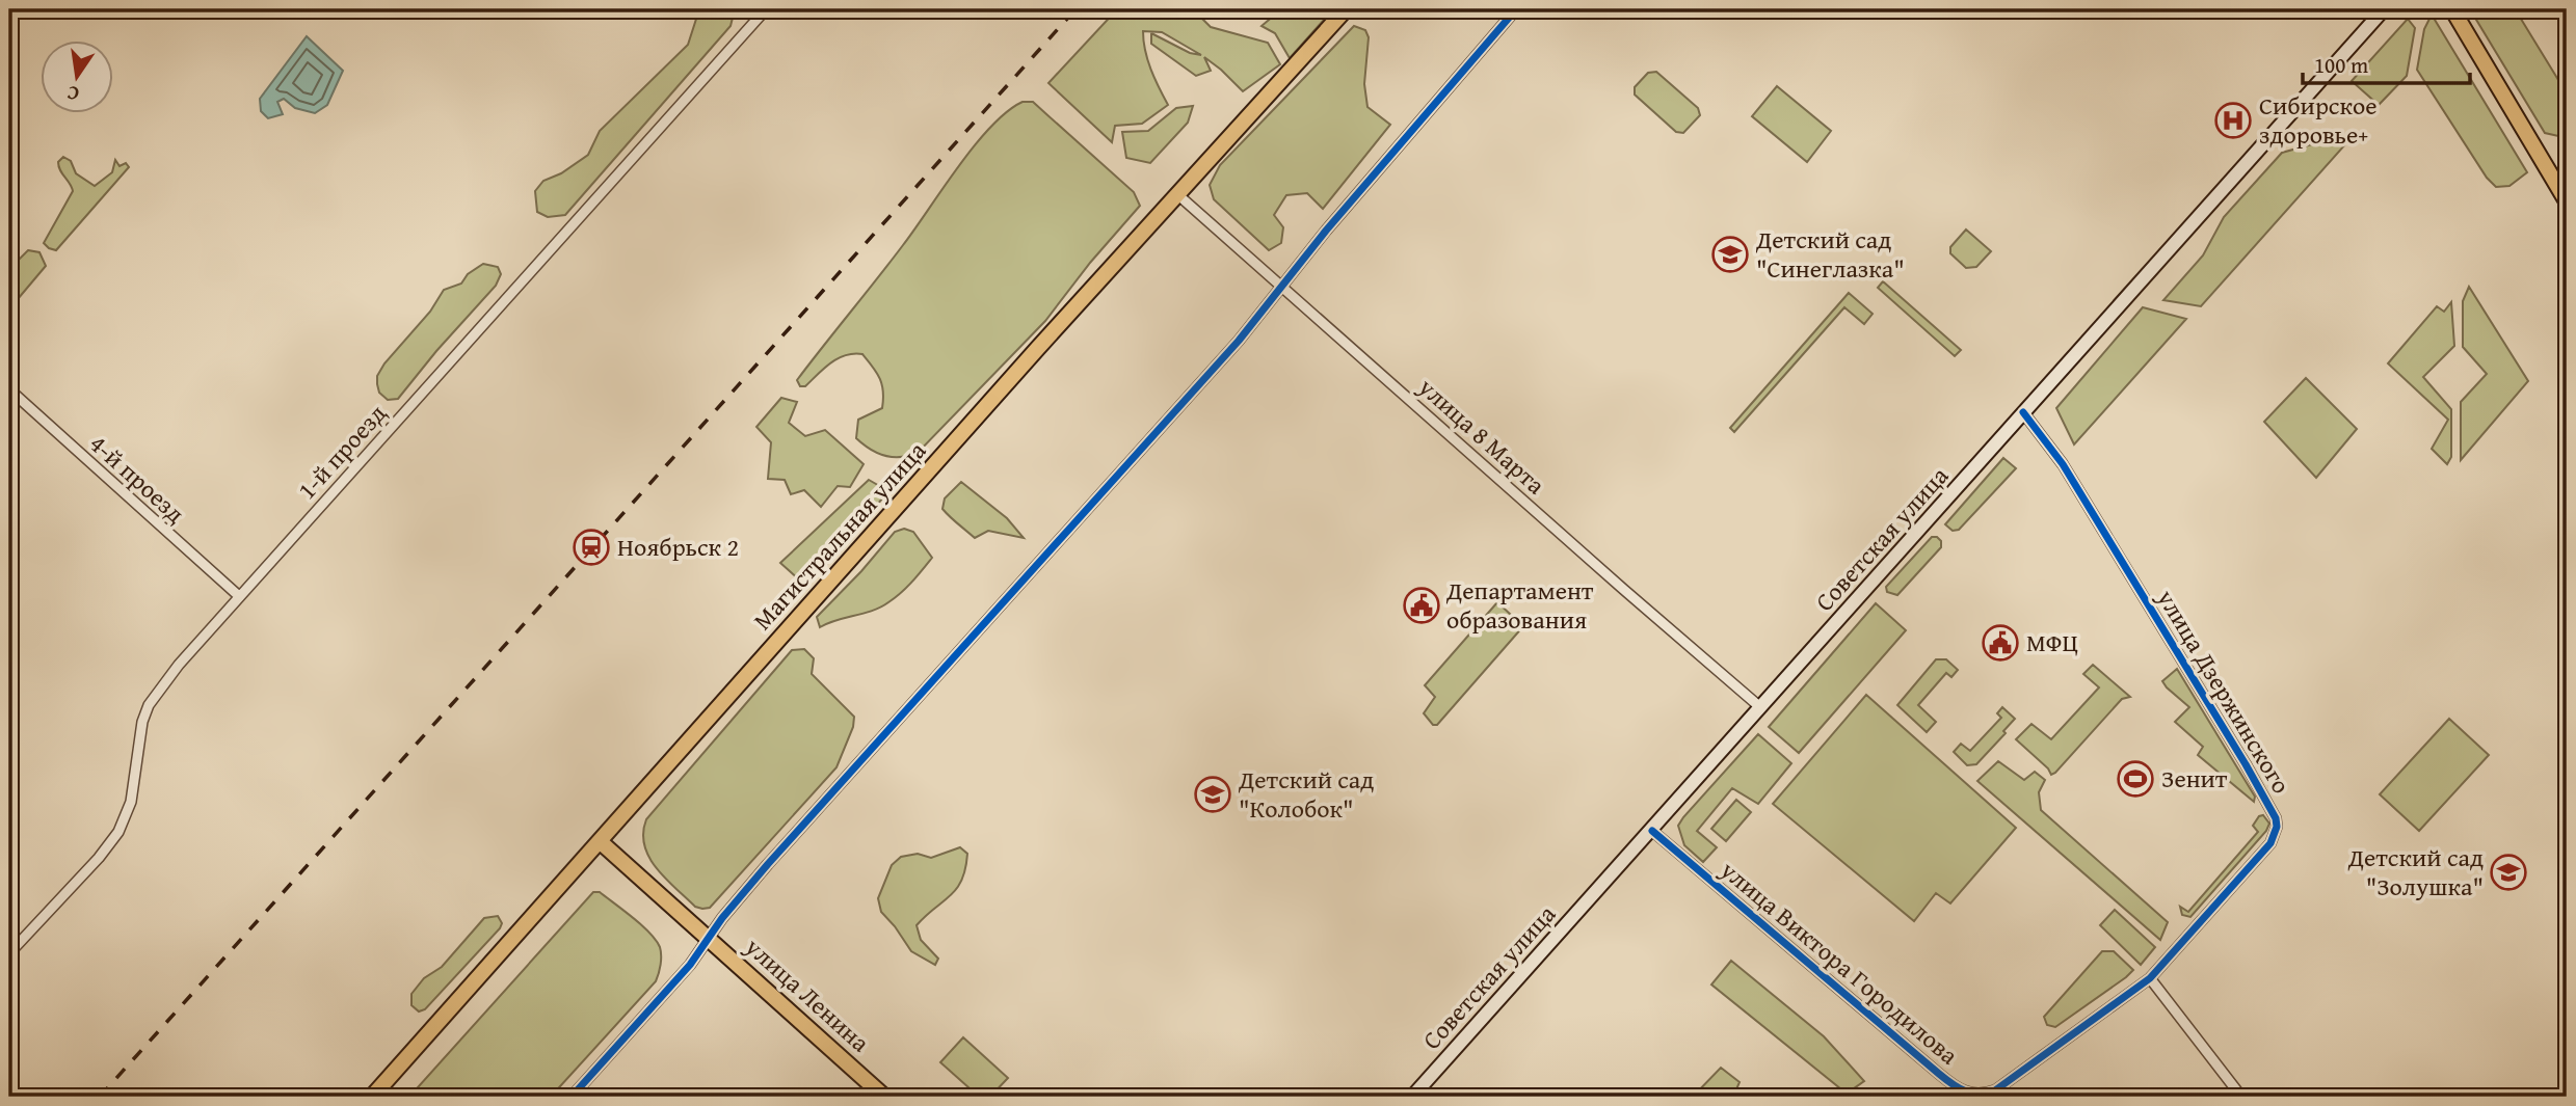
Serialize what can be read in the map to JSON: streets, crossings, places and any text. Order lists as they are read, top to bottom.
{
  "streets": {
    "main road": ["Магистральная улица", "Советская улица", "улица Ленина"],
    "street": [
      "улица 8 Марта",
      "1-й проезд",
      "4-й проезд",
      "улица Дзержинского",
      "улица Виктора Городилова"
    ]
  },
  "crossings": [
    ["улица 8 Марта", "Магистральная улица"],
    ["улица 8 Марта", "Советская улица"],
    ["1-й проезд", "4-й проезд"],
    ["Магистральная улица", "улица Ленина"],
    ["Советская улица", "улица Дзержинского"],
    ["Советская улица", "улица Виктора Городилова"],
    ["улица Дзержинского", "улица Виктора Городилова"]
  ],
  "places": {
    "hospital": ["Сибирское здоровье+"],
    "school or university": ["Детский сад \"Синеглазка\"", "Детский сад \"Колобок\"", "Детский сад \"Золушка\""],
    "station": ["Ноябрьск 2"],
    "public building": ["Департамент образования", "МФЦ"],
    "sports": ["Зенит"]
  },
  "scale_bar": "100 m",
  "north": "bottom"
}
